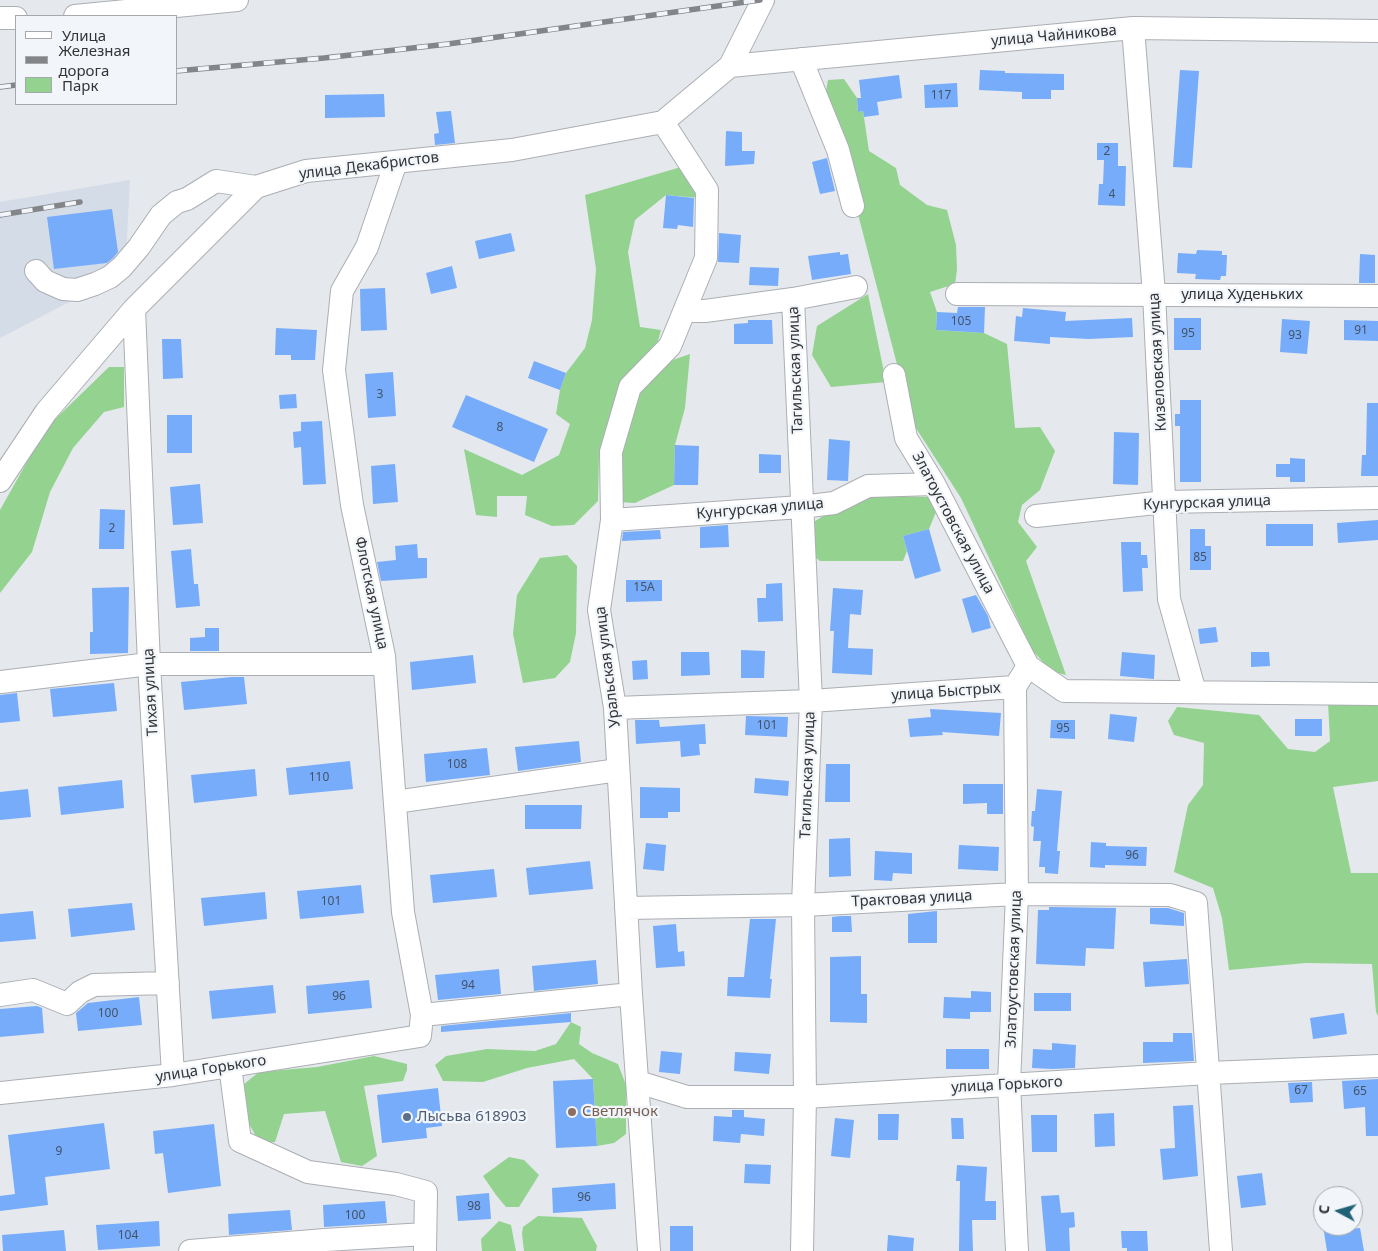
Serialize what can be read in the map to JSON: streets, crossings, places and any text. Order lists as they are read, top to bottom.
{
  "streets": {
    "street": [
      "улица Чайникова",
      "улица Декабристов",
      "улица Худеньких",
      "Кизеловская улица",
      "Тагильская улица",
      "Кунгурская улица",
      "Златоустовская улица",
      "Флотская улица",
      "Уральская улица",
      "Тихая улица",
      "улица Быстрых",
      "Трактовая улица",
      "улица Горького"
    ]
  },
  "crossings": [
    ["улица Чайникова", "улица Декабристов"],
    ["улица Чайникова", "Кизеловская улица"],
    ["улица Декабристов", "Флотская улица"],
    ["улица Декабристов", "Уральская улица"],
    ["улица Декабристов", "Тихая улица"],
    ["улица Худеньких", "Кизеловская улица"],
    ["Кизеловская улица", "Кунгурская улица"],
    ["Тагильская улица", "Кунгурская улица"],
    ["Тагильская улица", "улица Быстрых"],
    ["Тагильская улица", "Трактовая улица"],
    ["Тагильская улица", "улица Горького"],
    ["Кунгурская улица", "Златоустовская улица"],
    ["Кунгурская улица", "Уральская улица"],
    ["Златоустовская улица", "улица Быстрых"],
    ["Златоустовская улица", "Трактовая улица"],
    ["Златоустовская улица", "улица Горького"],
    ["Флотская улица", "улица Горького"],
    ["Уральская улица", "улица Быстрых"],
    ["Уральская улица", "Трактовая улица"],
    ["Уральская улица", "улица Горького"],
    ["Тихая улица", "улица Горького"],
    ["Трактовая улица", "улица Горького"]
  ],
  "places": ["Светлячок", "Лысьва 618903"],
  "house_numbers": [
    "117",
    "2",
    "4",
    "105",
    "91",
    "95",
    "93",
    "3",
    "8",
    "2",
    "85",
    "15А",
    "101",
    "95",
    "108",
    "110",
    "96",
    "101",
    "94",
    "96",
    "100",
    "67",
    "65",
    "9",
    "96",
    "98",
    "100",
    "104"
  ],
  "legend": ["Улица", "Железная дорога", "Парк"],
  "north": "left"
}
